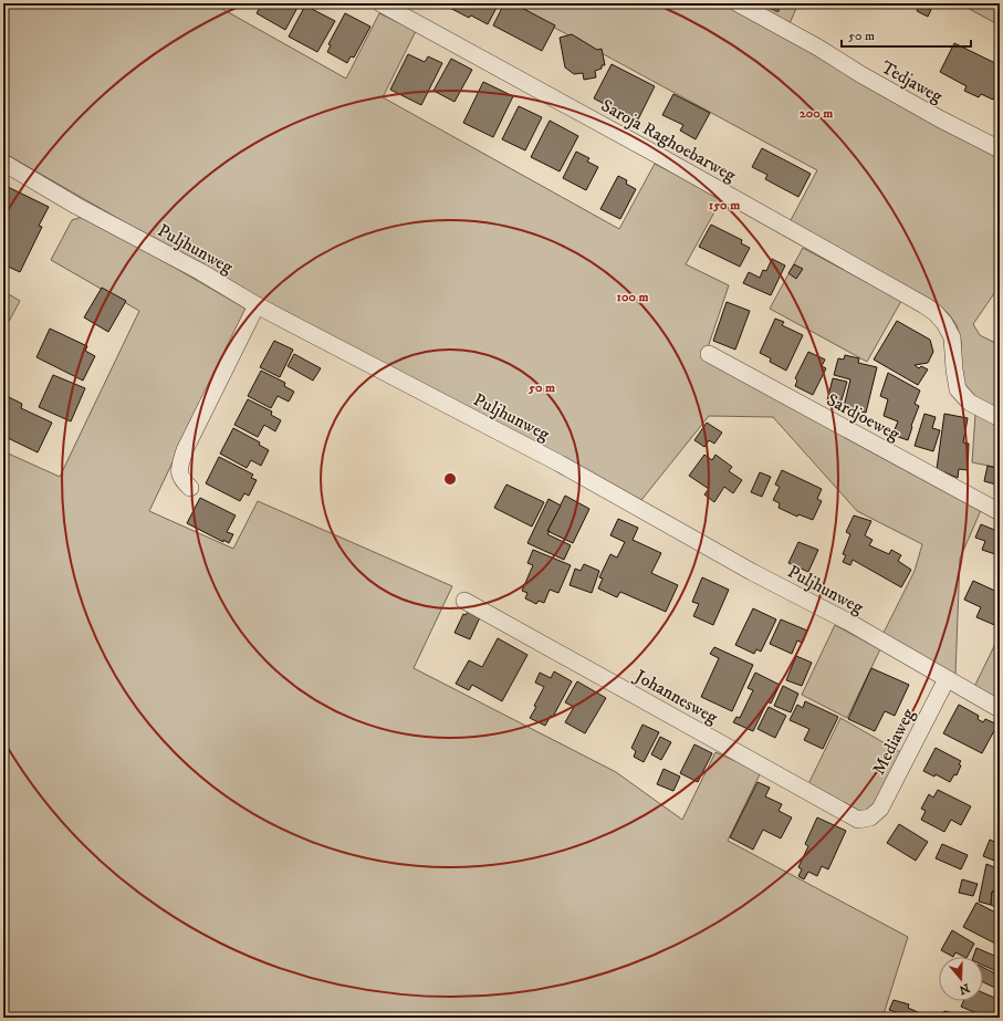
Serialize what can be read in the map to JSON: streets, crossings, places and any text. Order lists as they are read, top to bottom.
{
  "streets": {
    "street": [
      "Tedjaweg",
      "Saroja Raghoebarweg",
      "Puljhunweg",
      "Sardjoeweg",
      "Johannesweg",
      "Mediaweg"
    ]
  },
  "crossings": [
    ["Puljhunweg", "Mediaweg"],
    ["Johannesweg", "Mediaweg"]
  ],
  "scale_bar": "50 m",
  "north": "bottom",
  "rings": [
    "200 m",
    "150 m",
    "100 m",
    "50 m"
  ]
}
